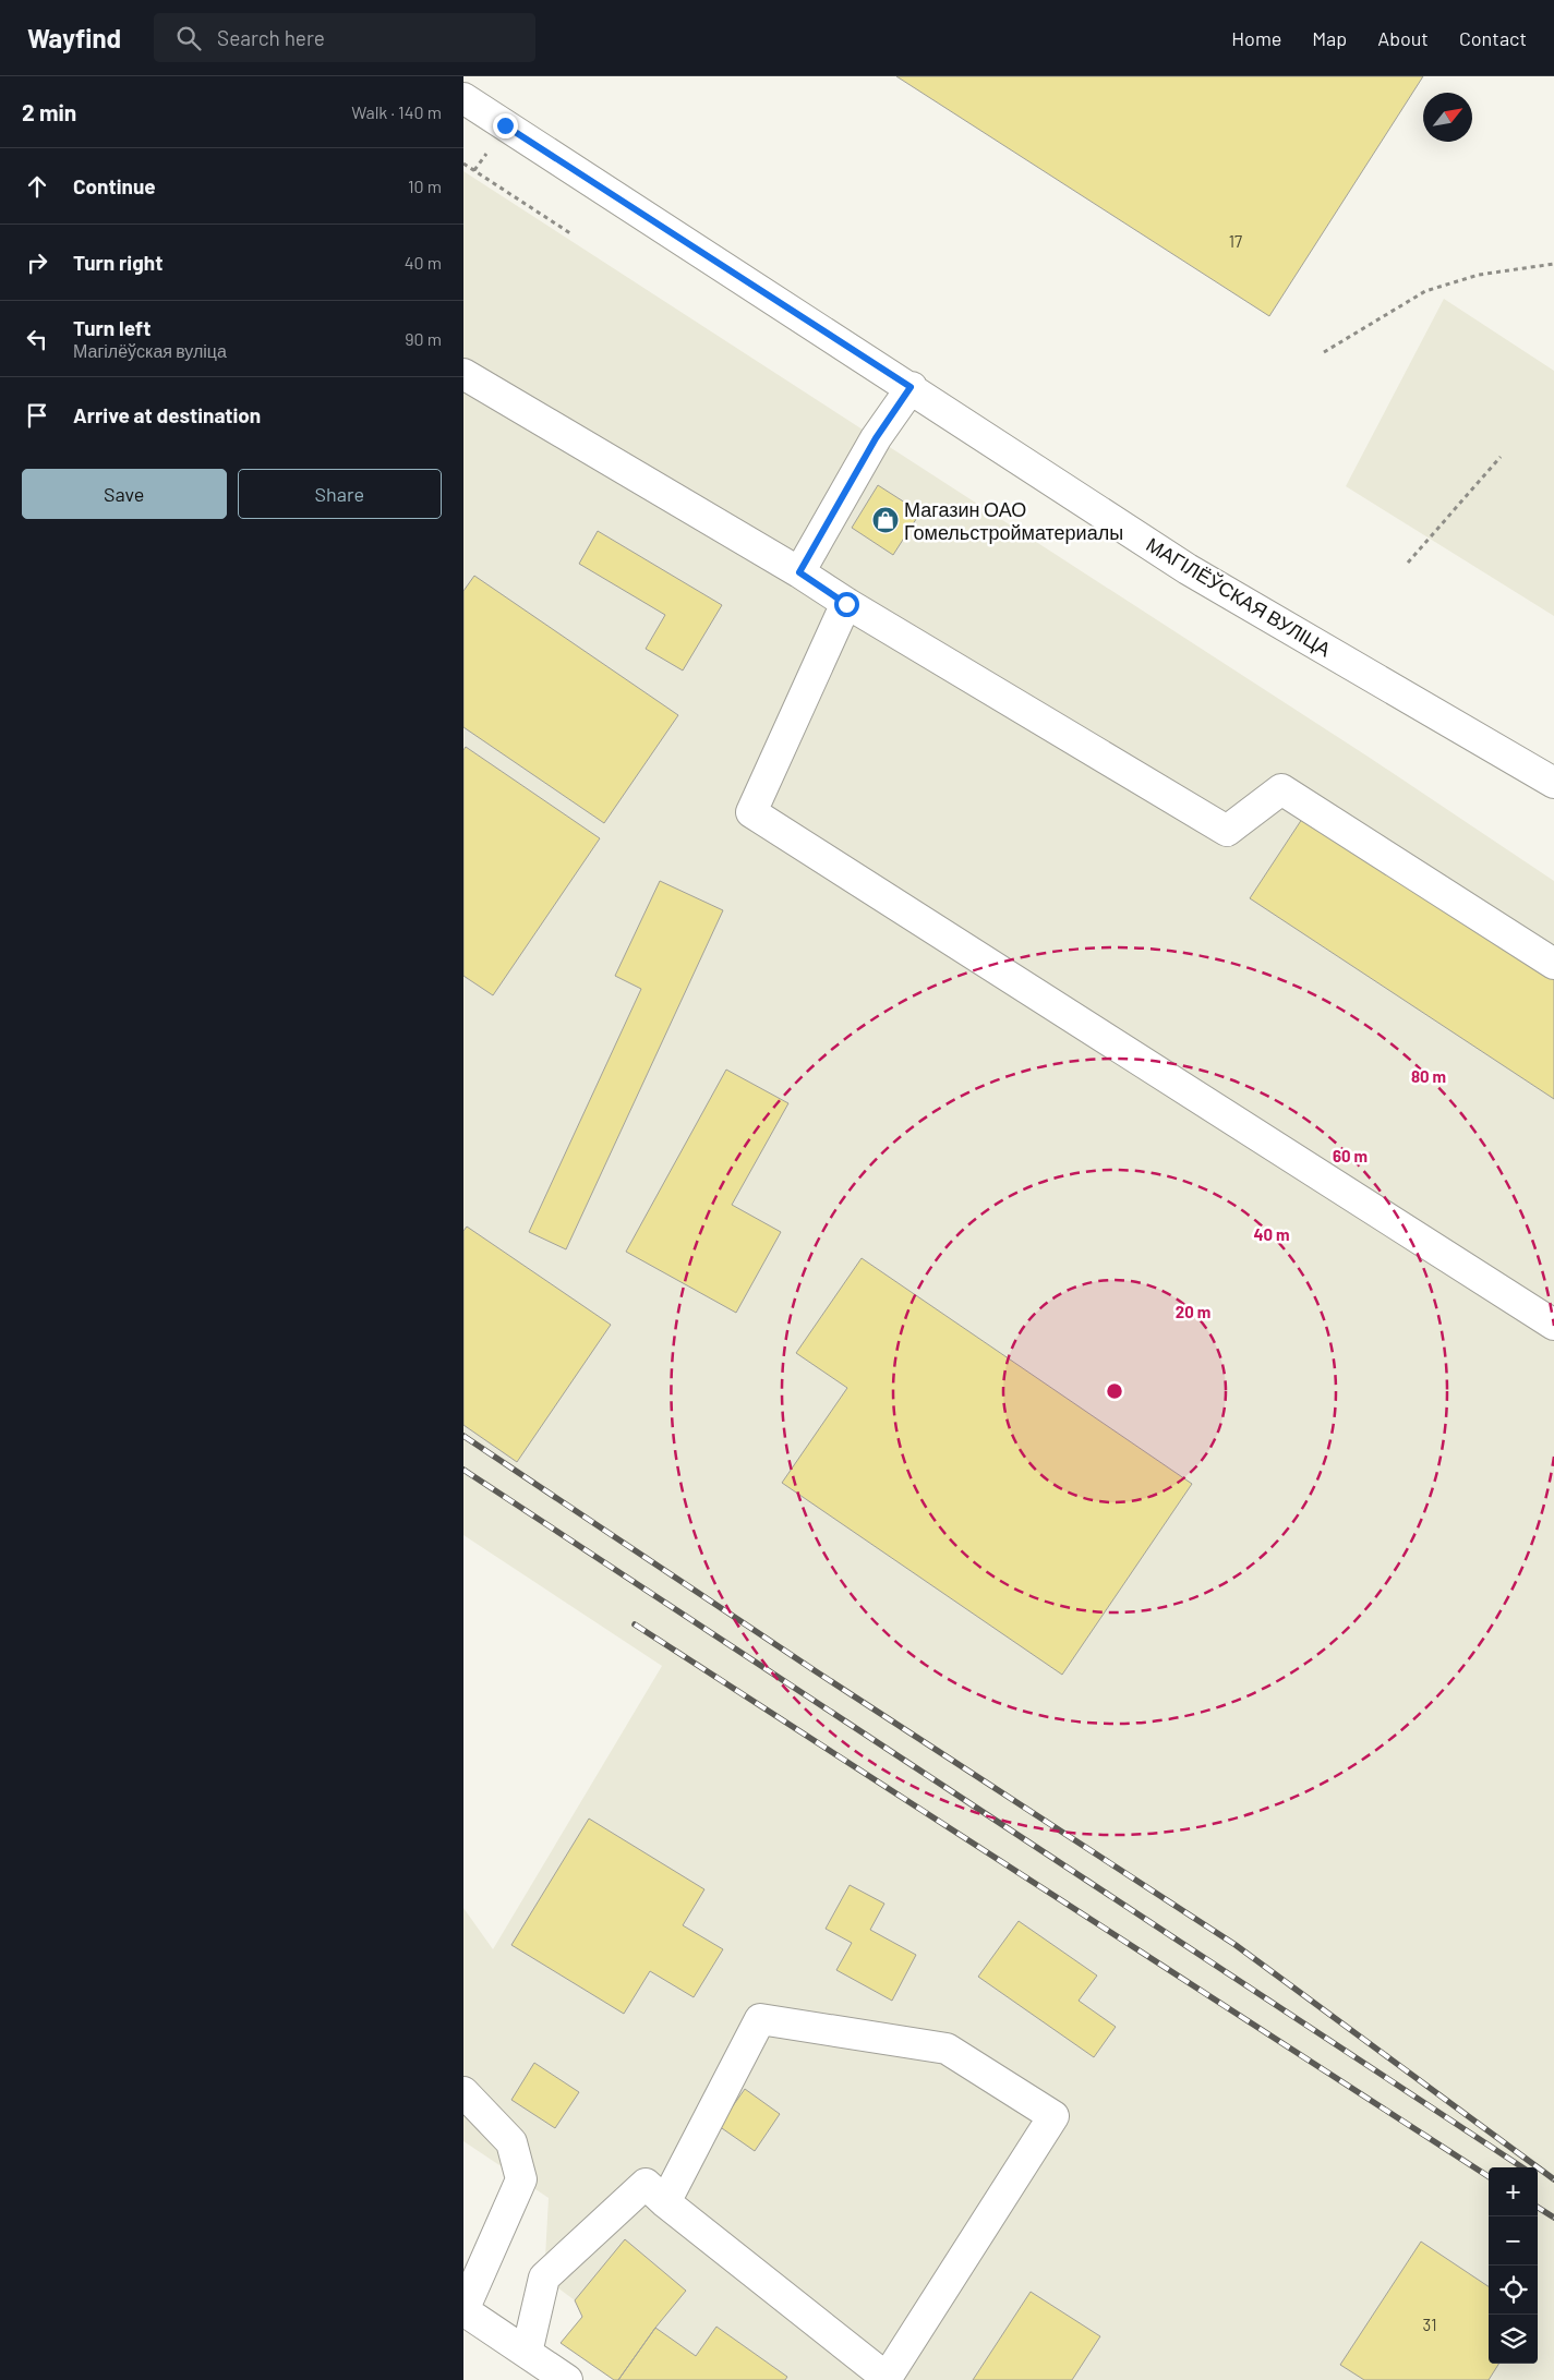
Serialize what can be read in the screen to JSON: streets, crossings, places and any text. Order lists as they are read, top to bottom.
{
  "streets": {
    "street": ["МАГІЛЁЎСКАЯ ВУЛІЦА"]
  },
  "places": {
    "shop": ["Магазин ОАО Гомельстройматериалы"]
  },
  "house_numbers": ["17", "31"],
  "north": "top right",
  "page": {
    "header": "Wayfind",
    "search": "Search here",
    "nav": [
      "Home",
      "Map",
      "About",
      "Contact"
    ],
    "heading": ["2 min", "Walk · 140 m"],
    "list": [
      ["Continue", "10 m"],
      ["Turn right", "40 m"],
      ["Turn left", "Магілёўская вуліца", "90 m"],
      "Arrive at destination"
    ],
    "buttons": ["Save", "Share"],
    "map_buttons": ["+", "−"]
  },
  "rings": [
    "80 m",
    "60 m",
    "40 m",
    "20 m"
  ]
}
